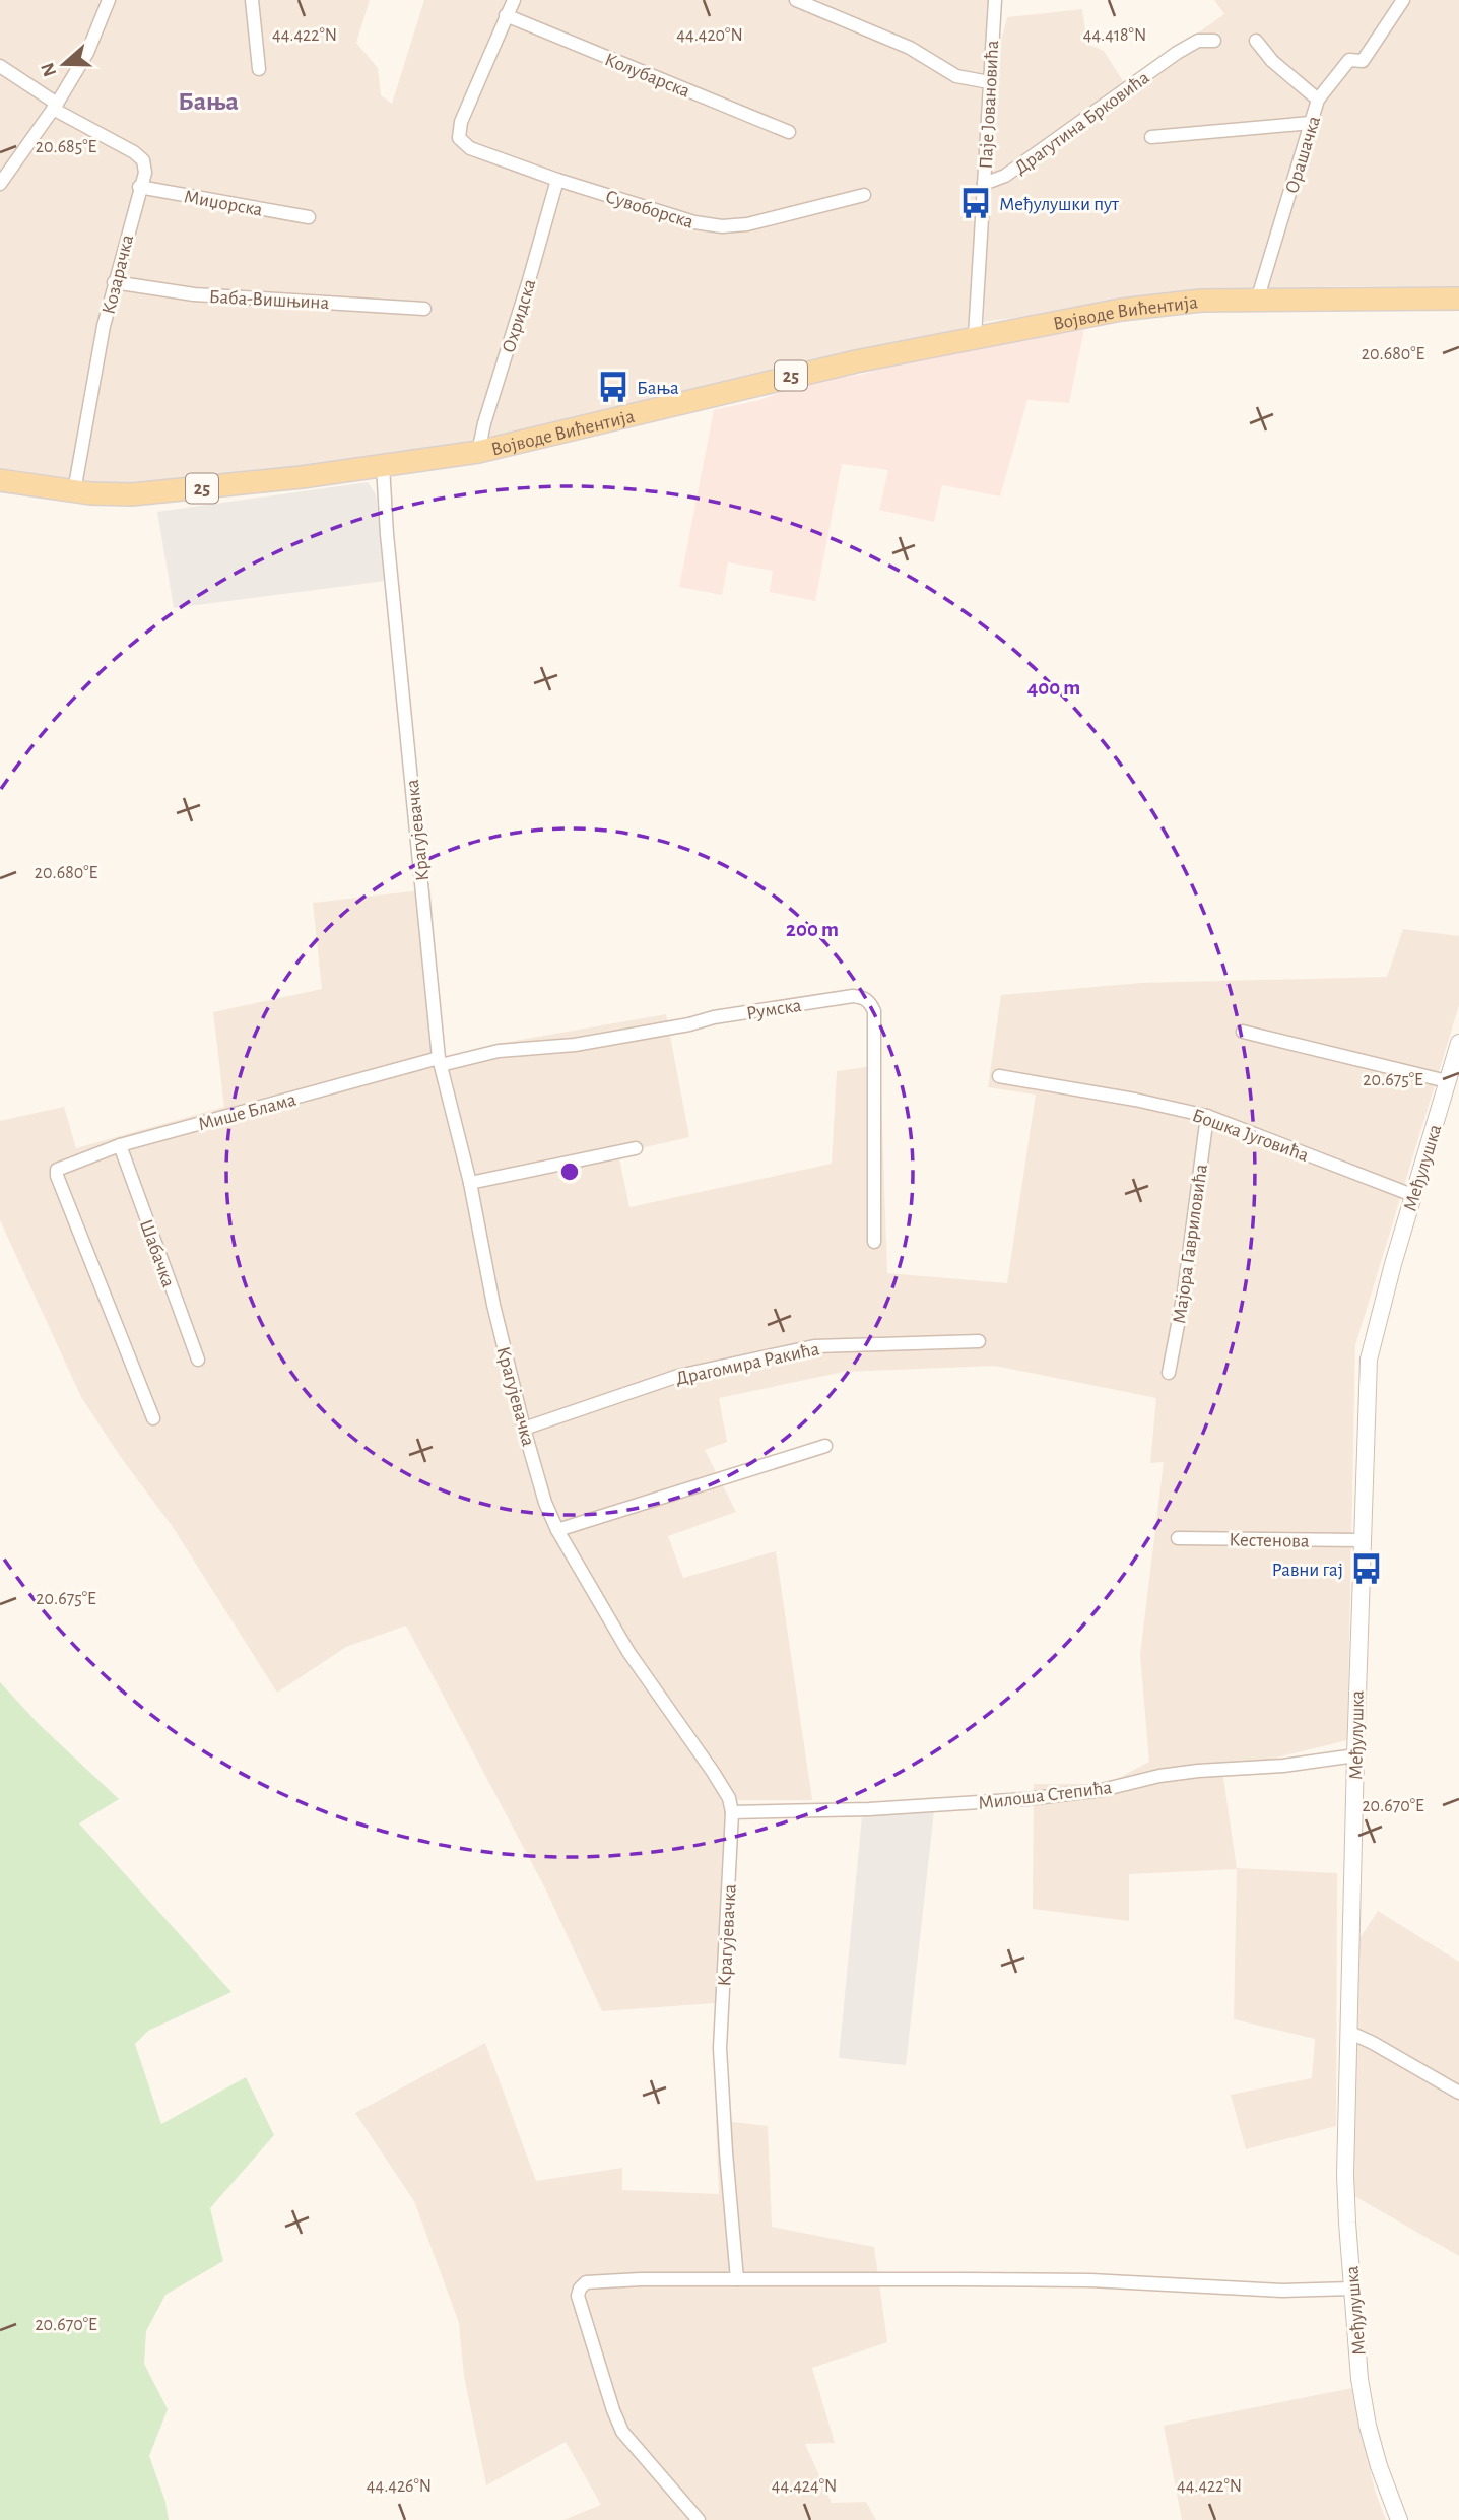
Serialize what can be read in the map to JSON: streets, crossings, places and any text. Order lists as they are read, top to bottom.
{
  "streets": {
    "main road": ["Војводе Вићентија", "25"],
    "street": [
      "Колубарска",
      "Паје Јовановића",
      "Драгутина Брковића",
      "Орашачка",
      "Миџорска",
      "Сувоборска",
      "Козарачка",
      "Баба-Вишњина",
      "Охридска",
      "Крагујевачка",
      "Румска",
      "Мише Блама",
      "Бошка Југовића",
      "Међулушка",
      "Мајора Гавриловића",
      "Шабачка",
      "Драгомира Ракића",
      "Кестенова",
      "Милоша Степића"
    ]
  },
  "crossings": [
    ["Колубарска", "Сувоборска"],
    ["Паје Јовановића", "Драгутина Брковића"],
    ["Паје Јовановића", "Војводе Вићентија"],
    ["Орашачка", "Војводе Вићентија"],
    ["Миџорска", "Козарачка"],
    ["Сувоборска", "Охридска"],
    ["Козарачка", "Баба-Вишњина"],
    ["Козарачка", "Војводе Вићентија"],
    ["Војводе Вићентија", "Охридска"],
    ["Војводе Вићентија", "Крагујевачка"],
    ["Крагујевачка", "Румска"],
    ["Крагујевачка", "Мише Блама"],
    ["Крагујевачка", "Драгомира Ракића"],
    ["Крагујевачка", "Милоша Степића"],
    ["Румска", "Мише Блама"],
    ["Мише Блама", "Шабачка"],
    ["Бошка Југовића", "Међулушка"],
    ["Бошка Југовића", "Мајора Гавриловића"],
    ["Међулушка", "Кестенова"],
    ["Међулушка", "Милоша Степића"]
  ],
  "districts": ["Бања"],
  "places": {
    "bus stop": ["Међулушки пут", "Бања", "Равни гај"]
  },
  "north": "left",
  "coordinates": [
    "44.422°N",
    "44.420°N",
    "44.418°N",
    "20.685°E",
    "20.680°E",
    "20.675°E",
    "20.670°E",
    "44.426°N",
    "44.424°N"
  ],
  "rings": ["400 m", "200 m"]
}
